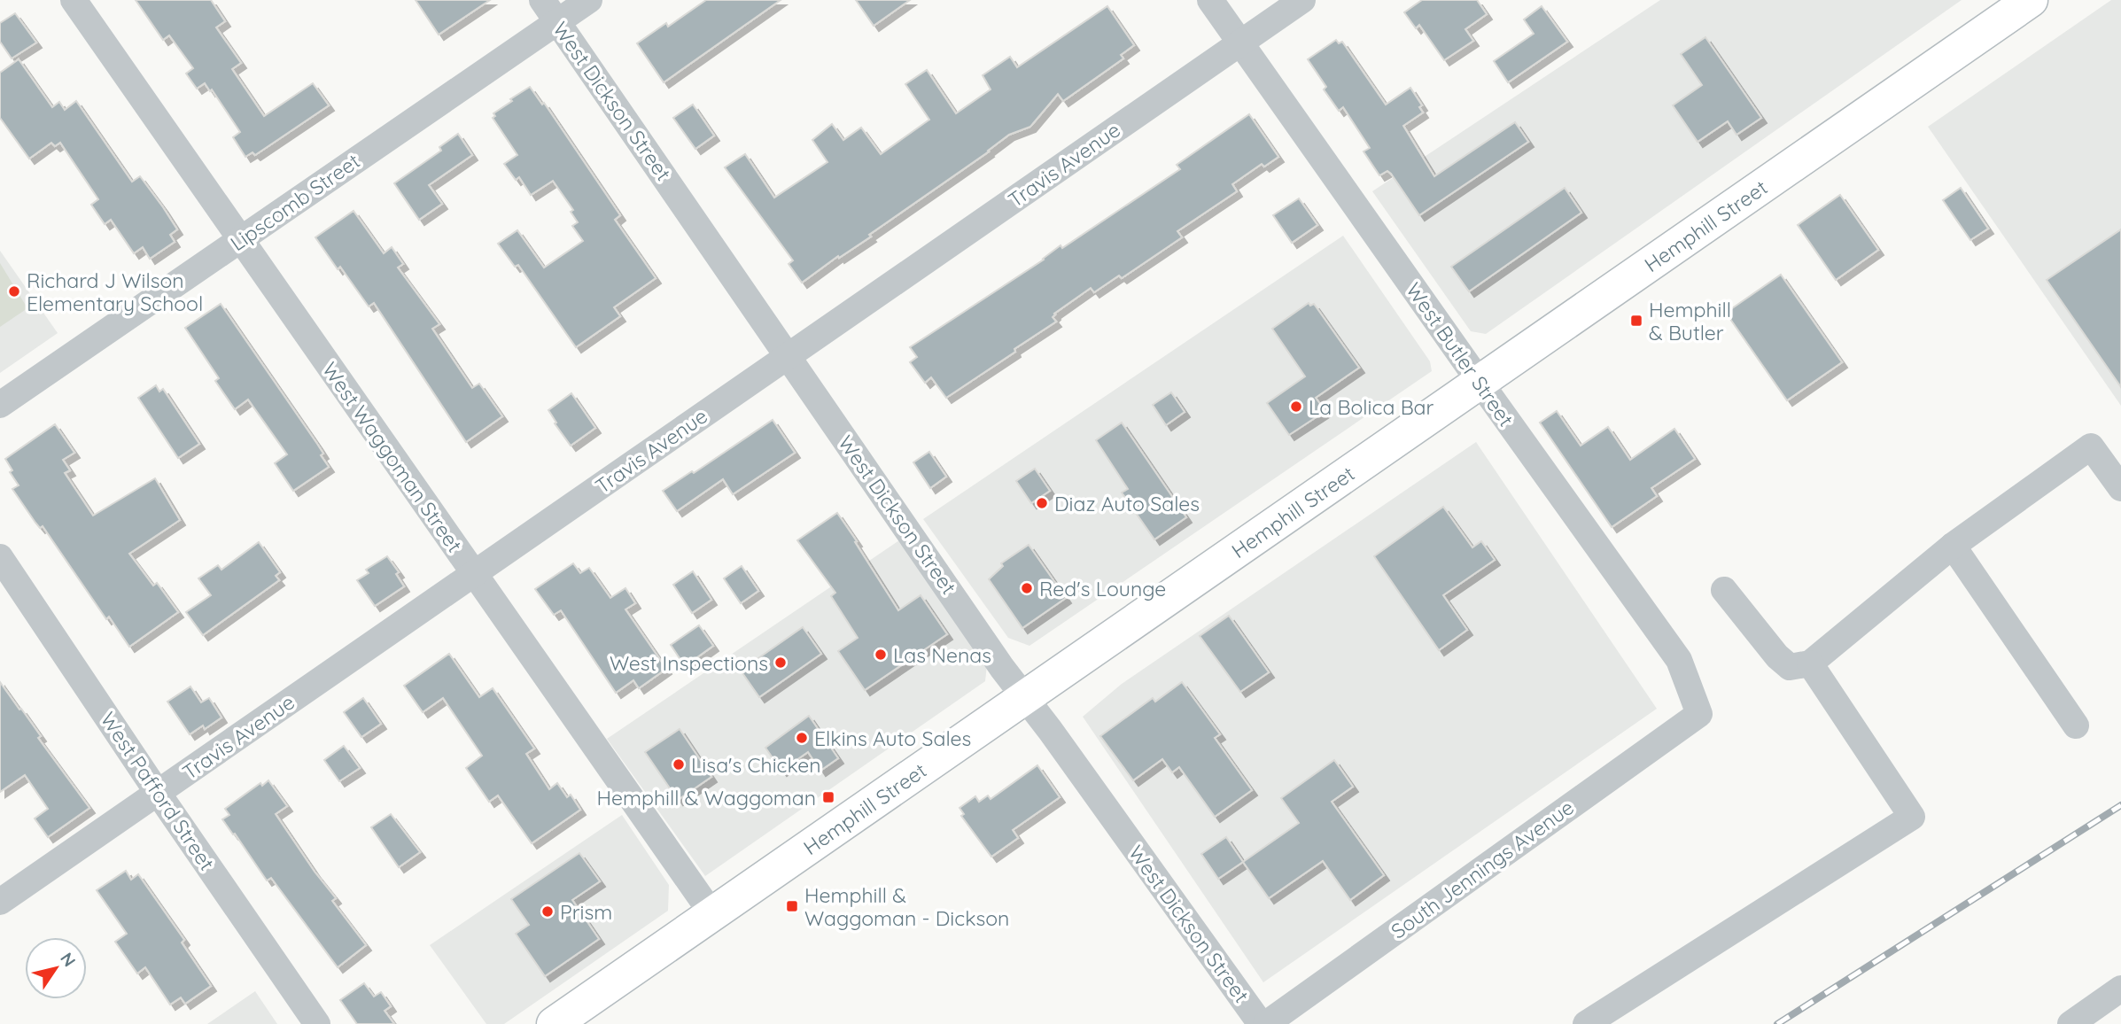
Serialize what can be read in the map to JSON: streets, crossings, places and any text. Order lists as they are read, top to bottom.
{
  "streets": {
    "main road": ["Hemphill Street"],
    "street": [
      "West Dickson Street",
      "Travis Avenue",
      "Lipscomb Street",
      "West Butler Street",
      "West Waggoman Street",
      "West Pafford Street",
      "South Jennings Avenue"
    ]
  },
  "crossings": [
    ["West Dickson Street", "Travis Avenue"],
    ["West Dickson Street", "Lipscomb Street"],
    ["West Dickson Street", "Hemphill Street"],
    ["Travis Avenue", "West Butler Street"],
    ["Travis Avenue", "West Waggoman Street"],
    ["Travis Avenue", "West Pafford Street"],
    ["Lipscomb Street", "West Waggoman Street"],
    ["Hemphill Street", "West Butler Street"],
    ["Hemphill Street", "West Waggoman Street"],
    ["West Butler Street", "South Jennings Avenue"]
  ],
  "places": {
    "other": [
      "Richard J Wilson Elementary School",
      "La Bolica Bar",
      "Diaz Auto Sales",
      "Red's Lounge",
      "Las Nenas",
      "West Inspections",
      "Elkins Auto Sales",
      "Lisa's Chicken",
      "Prism"
    ],
    "transit": ["Hemphill & Butler", "Hemphill & Waggoman", "Hemphill & Waggoman - Dickson"]
  },
  "north": "top right"
}
